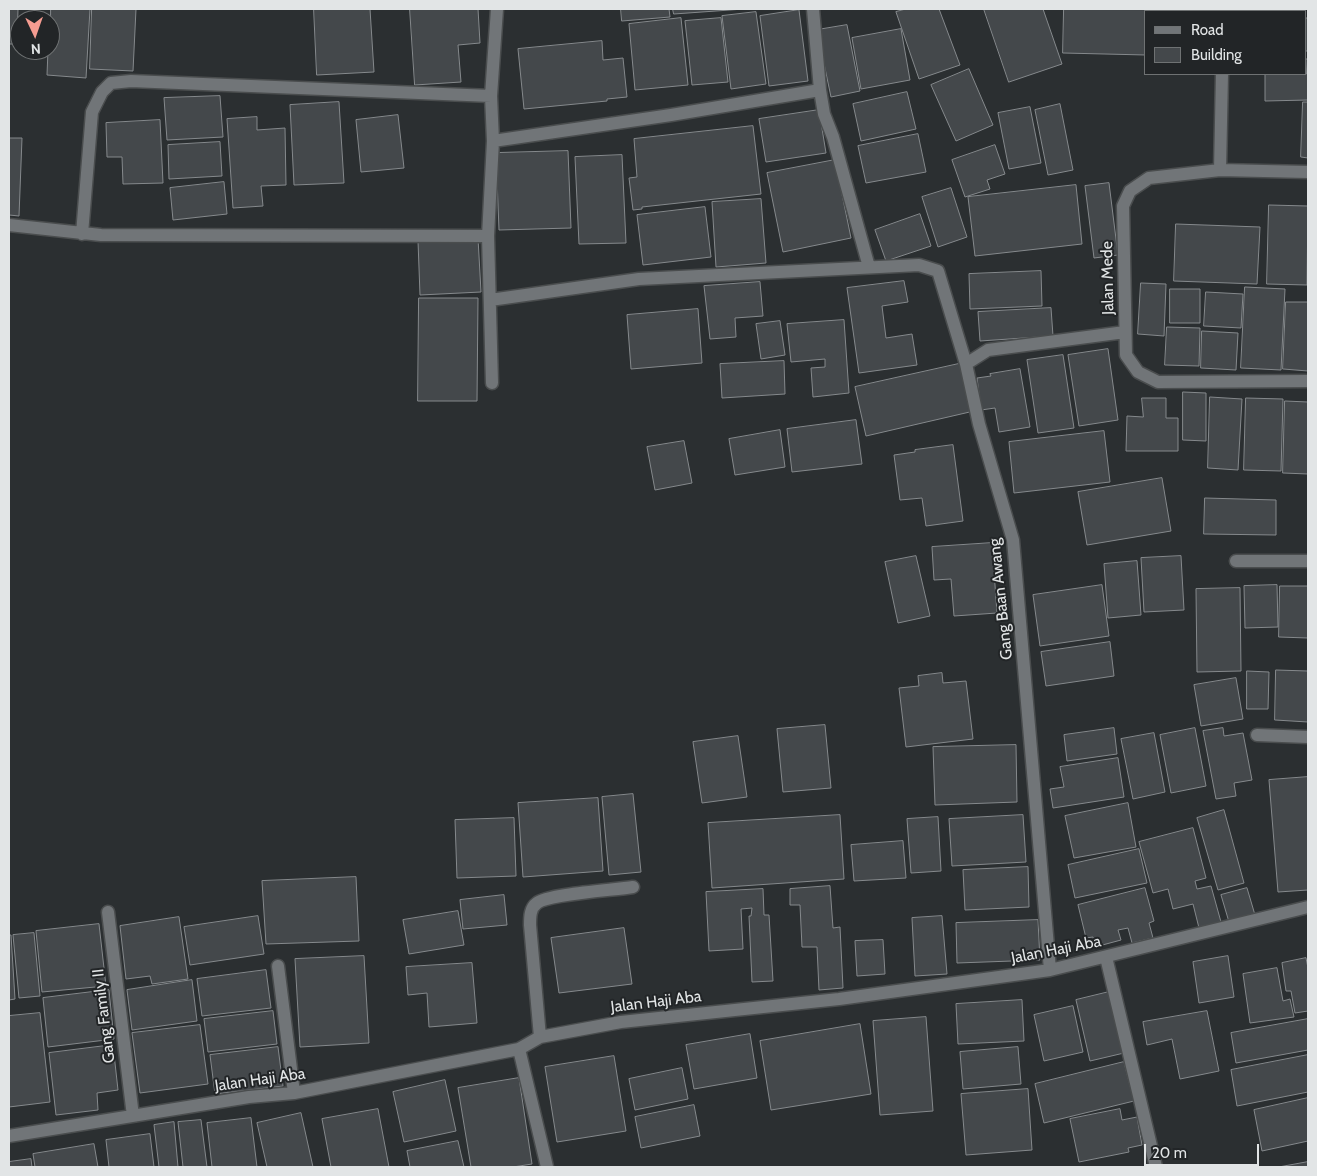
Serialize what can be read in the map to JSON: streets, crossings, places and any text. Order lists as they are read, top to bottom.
{
  "streets": {
    "street": [
      "Jalan Mede",
      "Gang Baan Awang",
      "Jalan Haji Aba",
      "Gang Family II"
    ]
  },
  "crossings": [
    ["Gang Baan Awang", "Jalan Haji Aba"],
    ["Jalan Haji Aba", "Gang Family II"]
  ],
  "legend": ["Road", "Building"],
  "scale_bar": "20 m",
  "north": "bottom"
}
